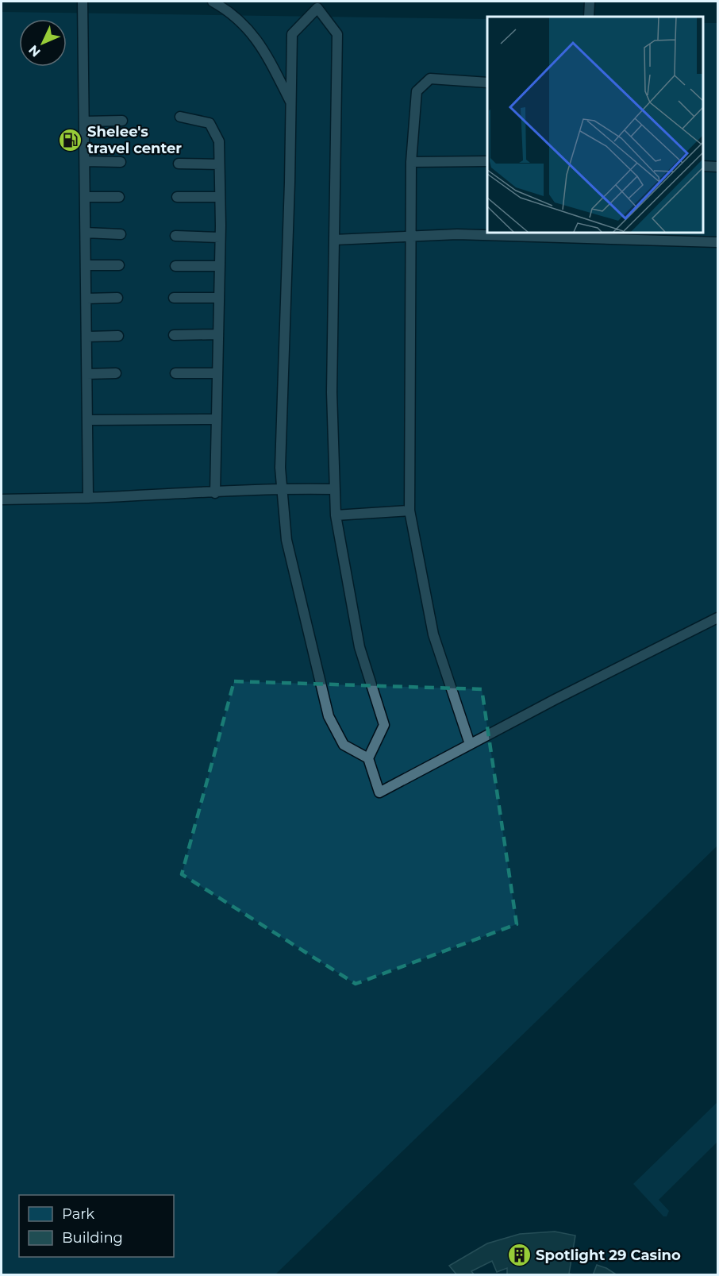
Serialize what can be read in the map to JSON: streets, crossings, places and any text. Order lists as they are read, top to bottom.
{
  "places": {
    "fuel station": ["Shelee's travel center"],
    "building": ["Spotlight 29 Casino"]
  },
  "legend": ["Park", "Building"],
  "north": "bottom left"
}
